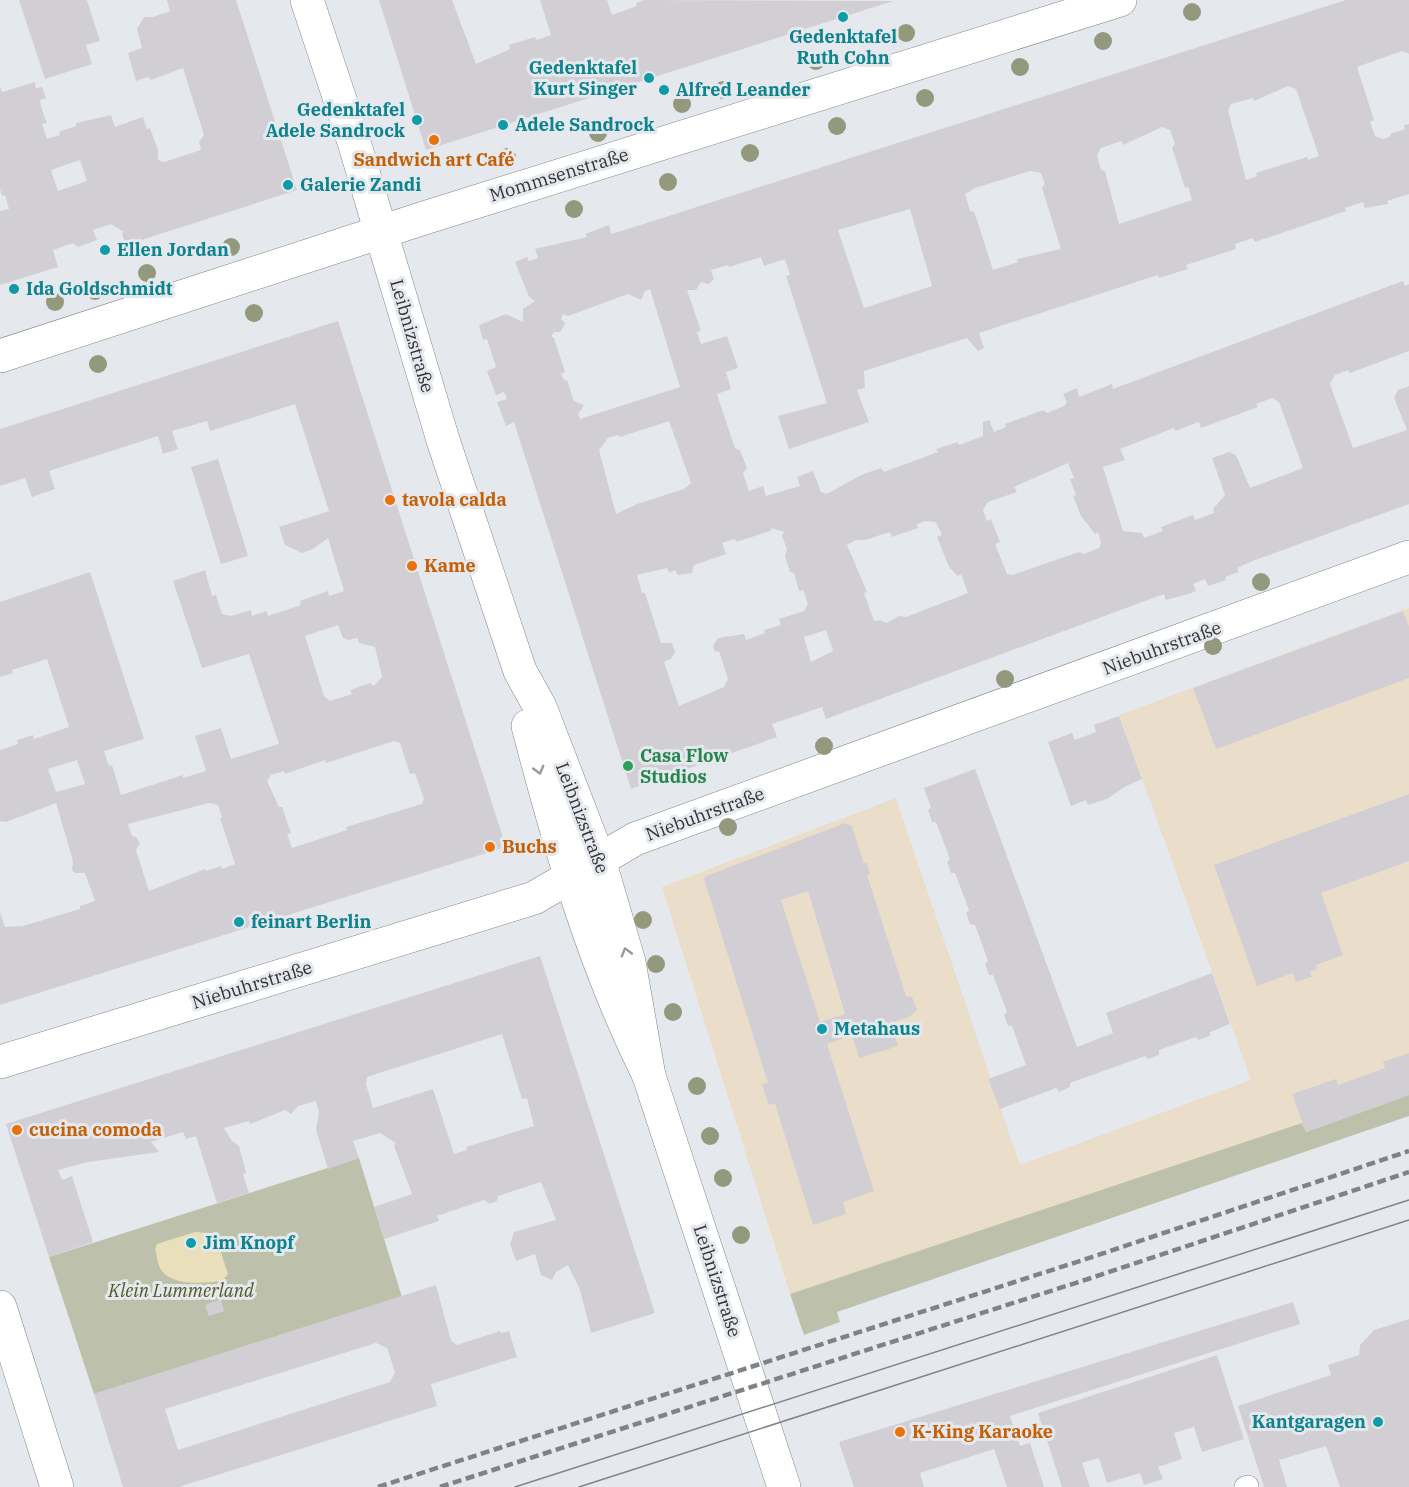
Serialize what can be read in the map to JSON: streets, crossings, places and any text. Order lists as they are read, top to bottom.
{
  "streets": {
    "street": ["Mommsenstraße", "Leibnizstraße", "Niebuhrstraße"]
  },
  "crossings": [
    ["Mommsenstraße", "Leibnizstraße"],
    ["Leibnizstraße", "Niebuhrstraße"]
  ],
  "parks": ["Klein Lummerland"],
  "places": [
    "Gedenktafel Ruth Cohn",
    "Gedenktafel Kurt Singer",
    "Alfred Leander",
    "Gedenktafel Adele Sandrock",
    "Adele Sandrock",
    "Sandwich art Café",
    "Galerie Zandi",
    "Ellen Jordan",
    "Ida Goldschmidt",
    "tavola calda",
    "Kame",
    "Casa Flow Studios",
    "Buchs",
    "feinart Berlin",
    "Metahaus",
    "cucina comoda",
    "Jim Knopf",
    "Kantgaragen",
    "K-King Karaoke"
  ]
}
